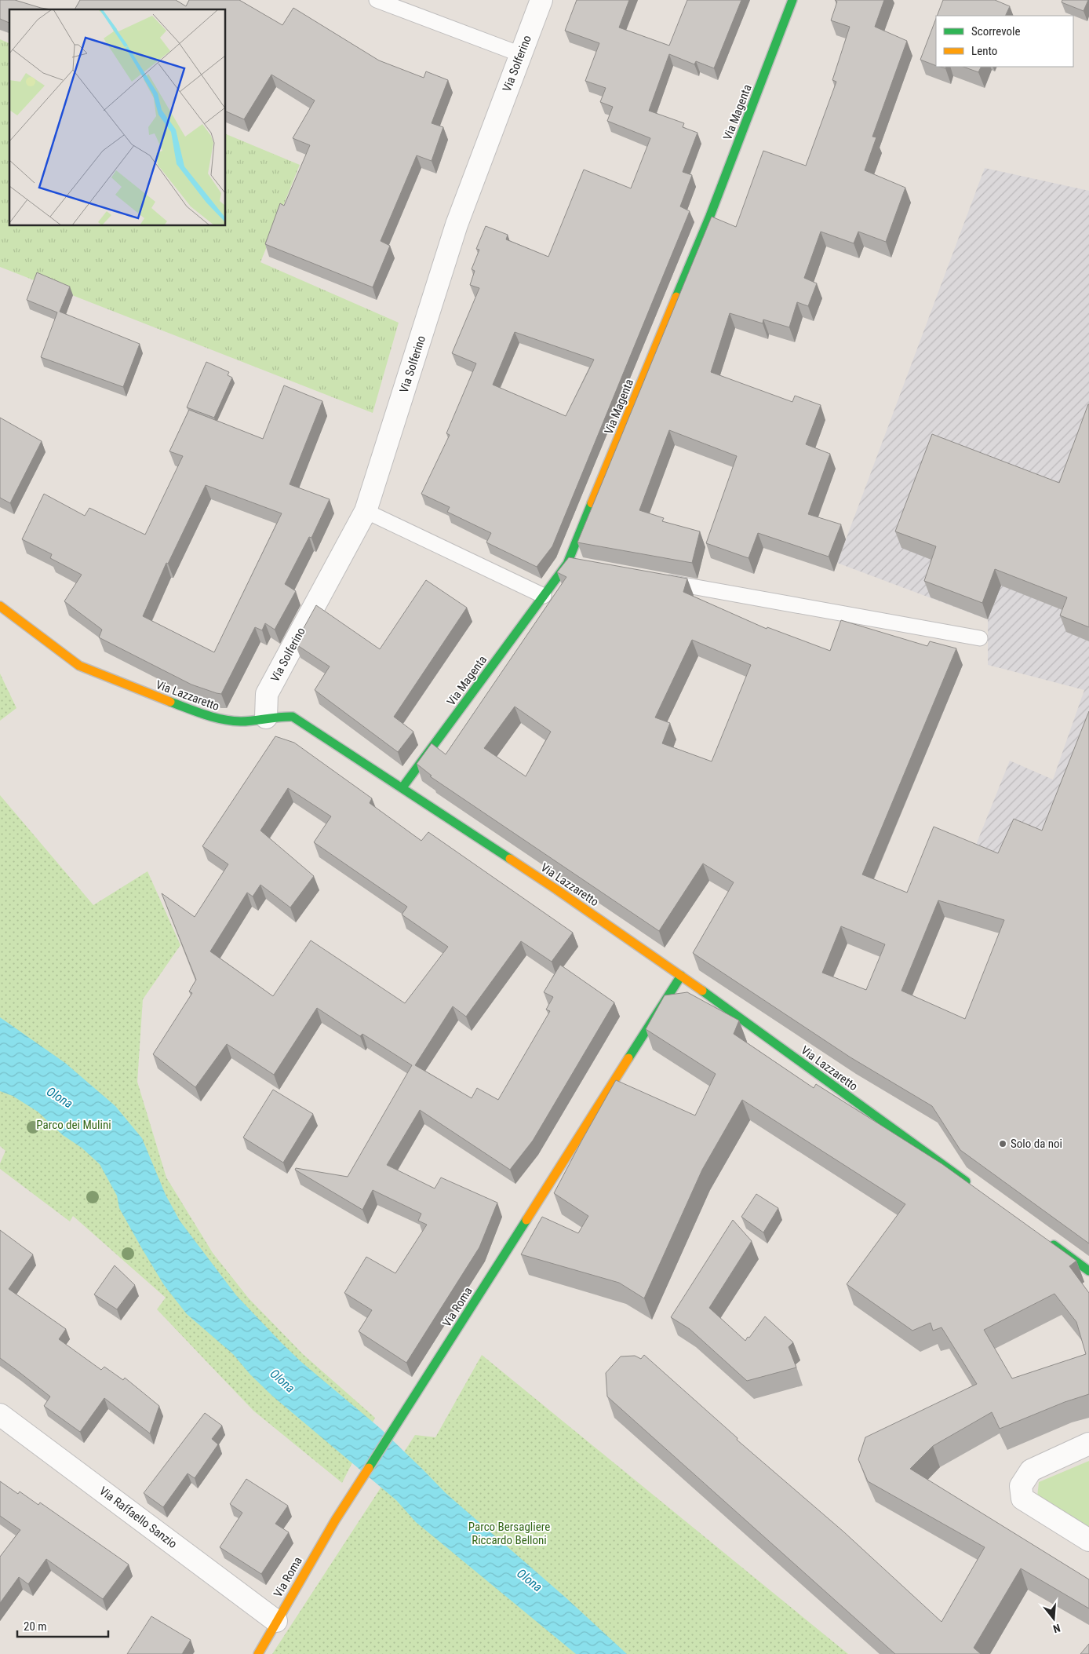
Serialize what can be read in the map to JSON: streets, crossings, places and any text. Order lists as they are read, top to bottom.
{
  "streets": {
    "street": [
      "Via Solferino",
      "Via Magenta",
      "Via Lazzaretto",
      "Via Roma",
      "Via Raffaello Sanzio"
    ]
  },
  "crossings": [
    ["Via Solferino", "Via Lazzaretto"],
    ["Via Magenta", "Via Lazzaretto"],
    ["Via Lazzaretto", "Via Roma"],
    ["Via Roma", "Via Raffaello Sanzio"]
  ],
  "water": ["Olona"],
  "parks": ["Parco dei Mulini", "Parco Bersagliere Riccardo Belloni"],
  "places": ["Solo da noi"],
  "legend": ["Scorrevole", "Lento"],
  "scale_bar": "20 m",
  "north": "bottom"
}
